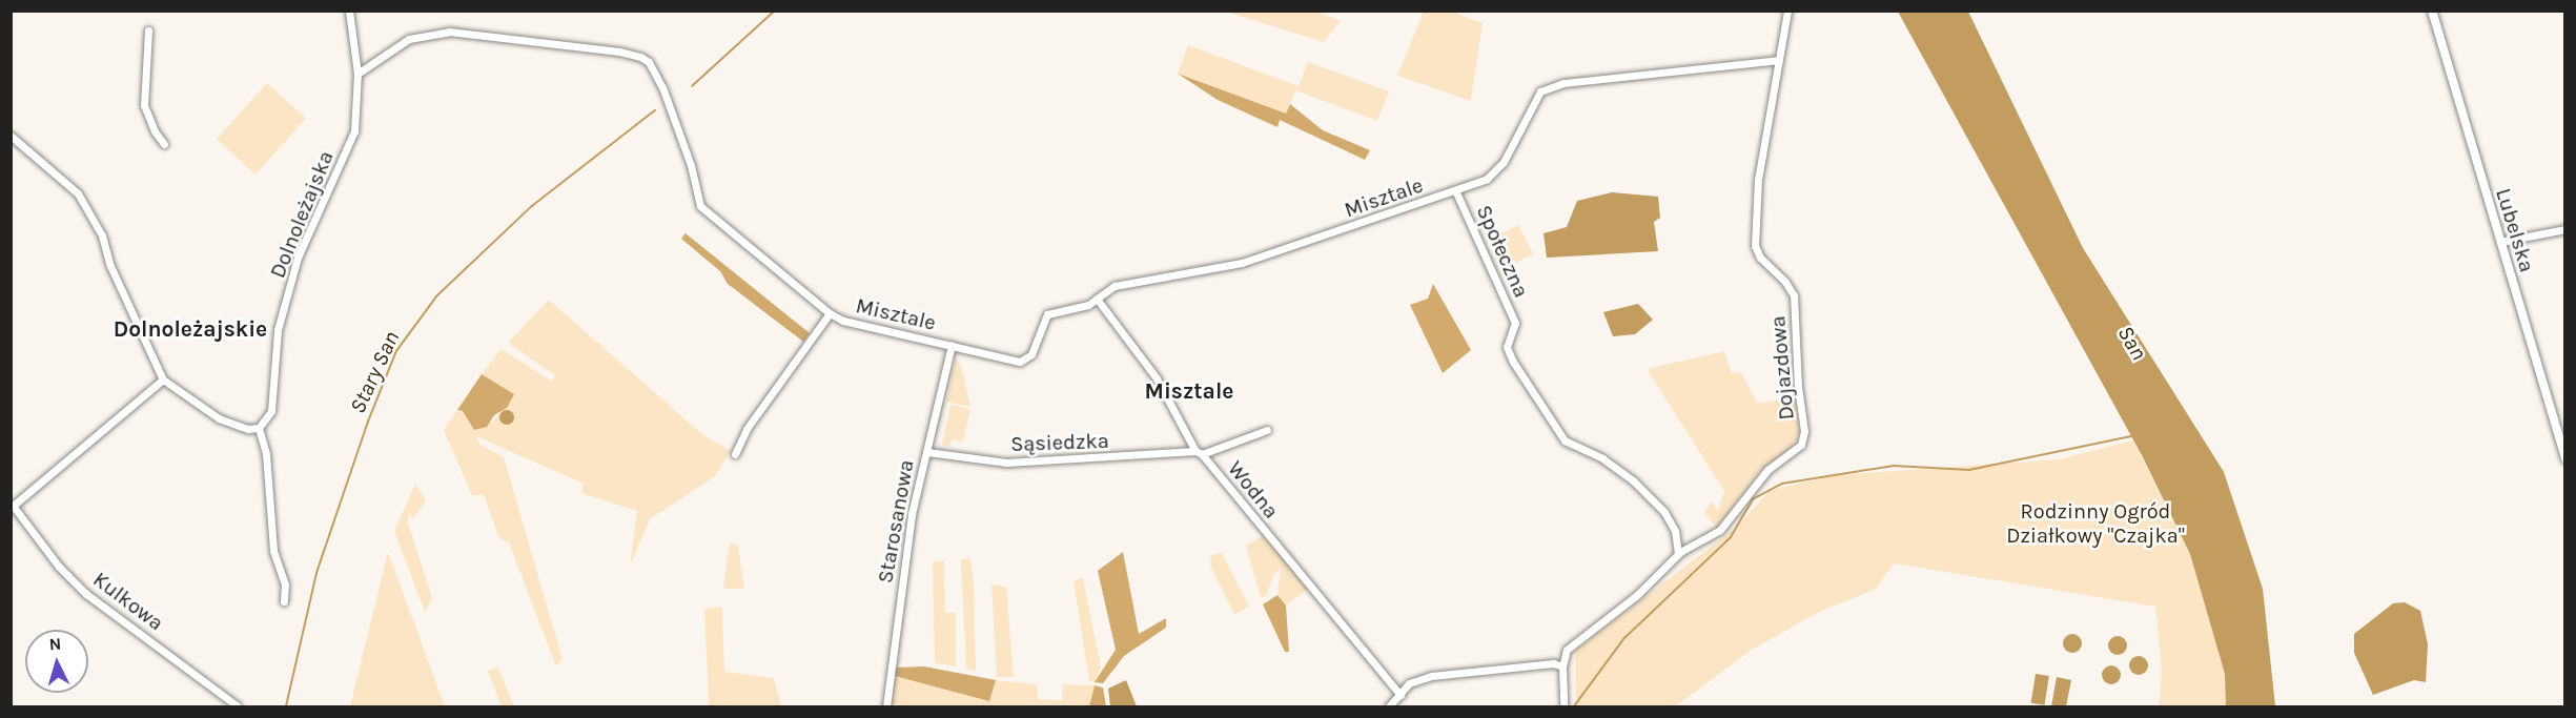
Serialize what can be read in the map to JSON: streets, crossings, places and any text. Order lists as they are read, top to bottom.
{
  "streets": {
    "main road": ["Lubelska"],
    "street": [
      "Misztale",
      "Dolnoleżajska",
      "Społeczna",
      "Dojazdowa",
      "Sąsiedzka",
      "Wodna",
      "Starosanowa",
      "Kulkowa"
    ]
  },
  "crossings": [
    ["Misztale", "Dolnoleżajska"],
    ["Misztale", "Społeczna"],
    ["Misztale", "Dojazdowa"],
    ["Misztale", "Wodna"],
    ["Misztale", "Starosanowa"],
    ["Społeczna", "Dojazdowa"],
    ["Sąsiedzka", "Wodna"],
    ["Sąsiedzka", "Starosanowa"]
  ],
  "districts": ["Dolnoleżajskie", "Misztale"],
  "water": ["San", "Stary San"],
  "parks": ["Rodzinny Ogród Działkowy \"Czajka\""],
  "north": "top"
}
